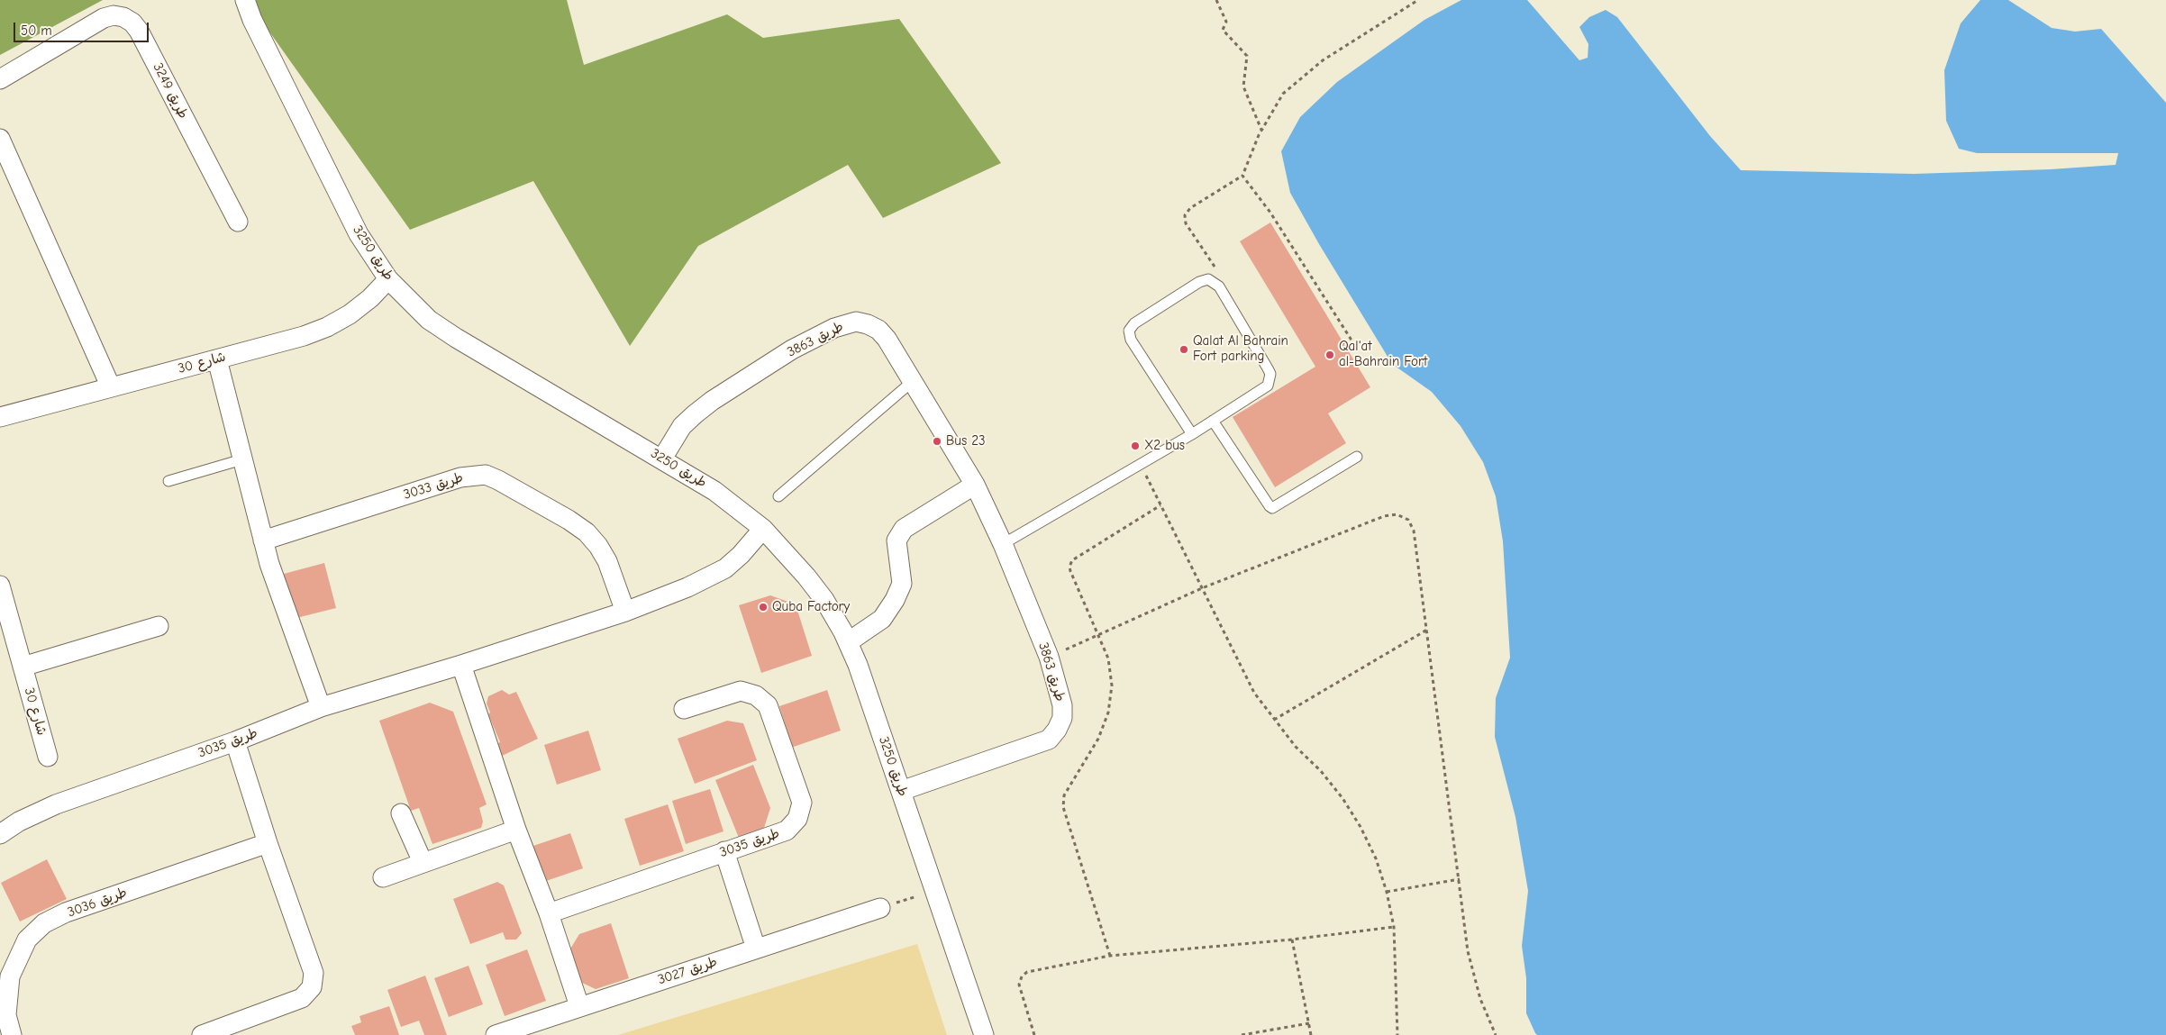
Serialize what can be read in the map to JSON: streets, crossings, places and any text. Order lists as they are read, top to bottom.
{
  "streets": {
    "street": [
      "طريق 3249",
      "طريق 3250",
      "طريق 3863",
      "شارع 30",
      "طريق 3033",
      "طريق 3035",
      "طريق 3036",
      "طريق 3027"
    ]
  },
  "crossings": [
    ["طريق 3250", "طريق 3863"],
    ["طريق 3250", "شارع 30"],
    ["طريق 3250", "طريق 3035"],
    ["طريق 3033", "طريق 3035"]
  ],
  "places": [
    "Qalat Al Bahrain Fort parking",
    "Qal'at al-Bahrain Fort",
    "Bus 23",
    "X2 bus",
    "Quba Factory"
  ],
  "scale_bar": "50 m"
}
